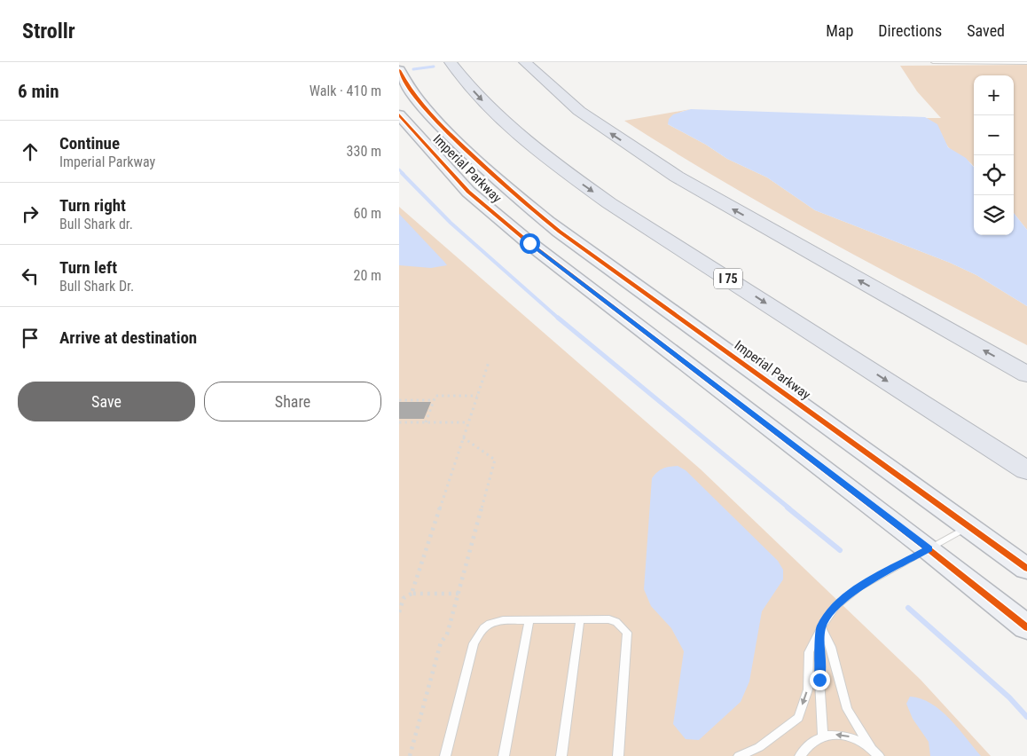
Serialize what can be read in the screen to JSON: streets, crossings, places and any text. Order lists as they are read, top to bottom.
{
  "streets": {
    "highway": ["I 75"],
    "main road": ["Imperial Parkway"]
  },
  "page": {
    "header": "Strollr",
    "nav": ["Map", "Directions", "Saved"],
    "heading": ["6 min", "Walk · 410 m"],
    "map_buttons": ["+", "−"],
    "list": [
      ["Continue", "Imperial Parkway", "330 m"],
      ["Turn right", "Bull Shark dr.", "60 m"],
      ["Turn left", "Bull Shark Dr.", "20 m"],
      "Arrive at destination"
    ],
    "buttons": ["Save", "Share"]
  }
}
